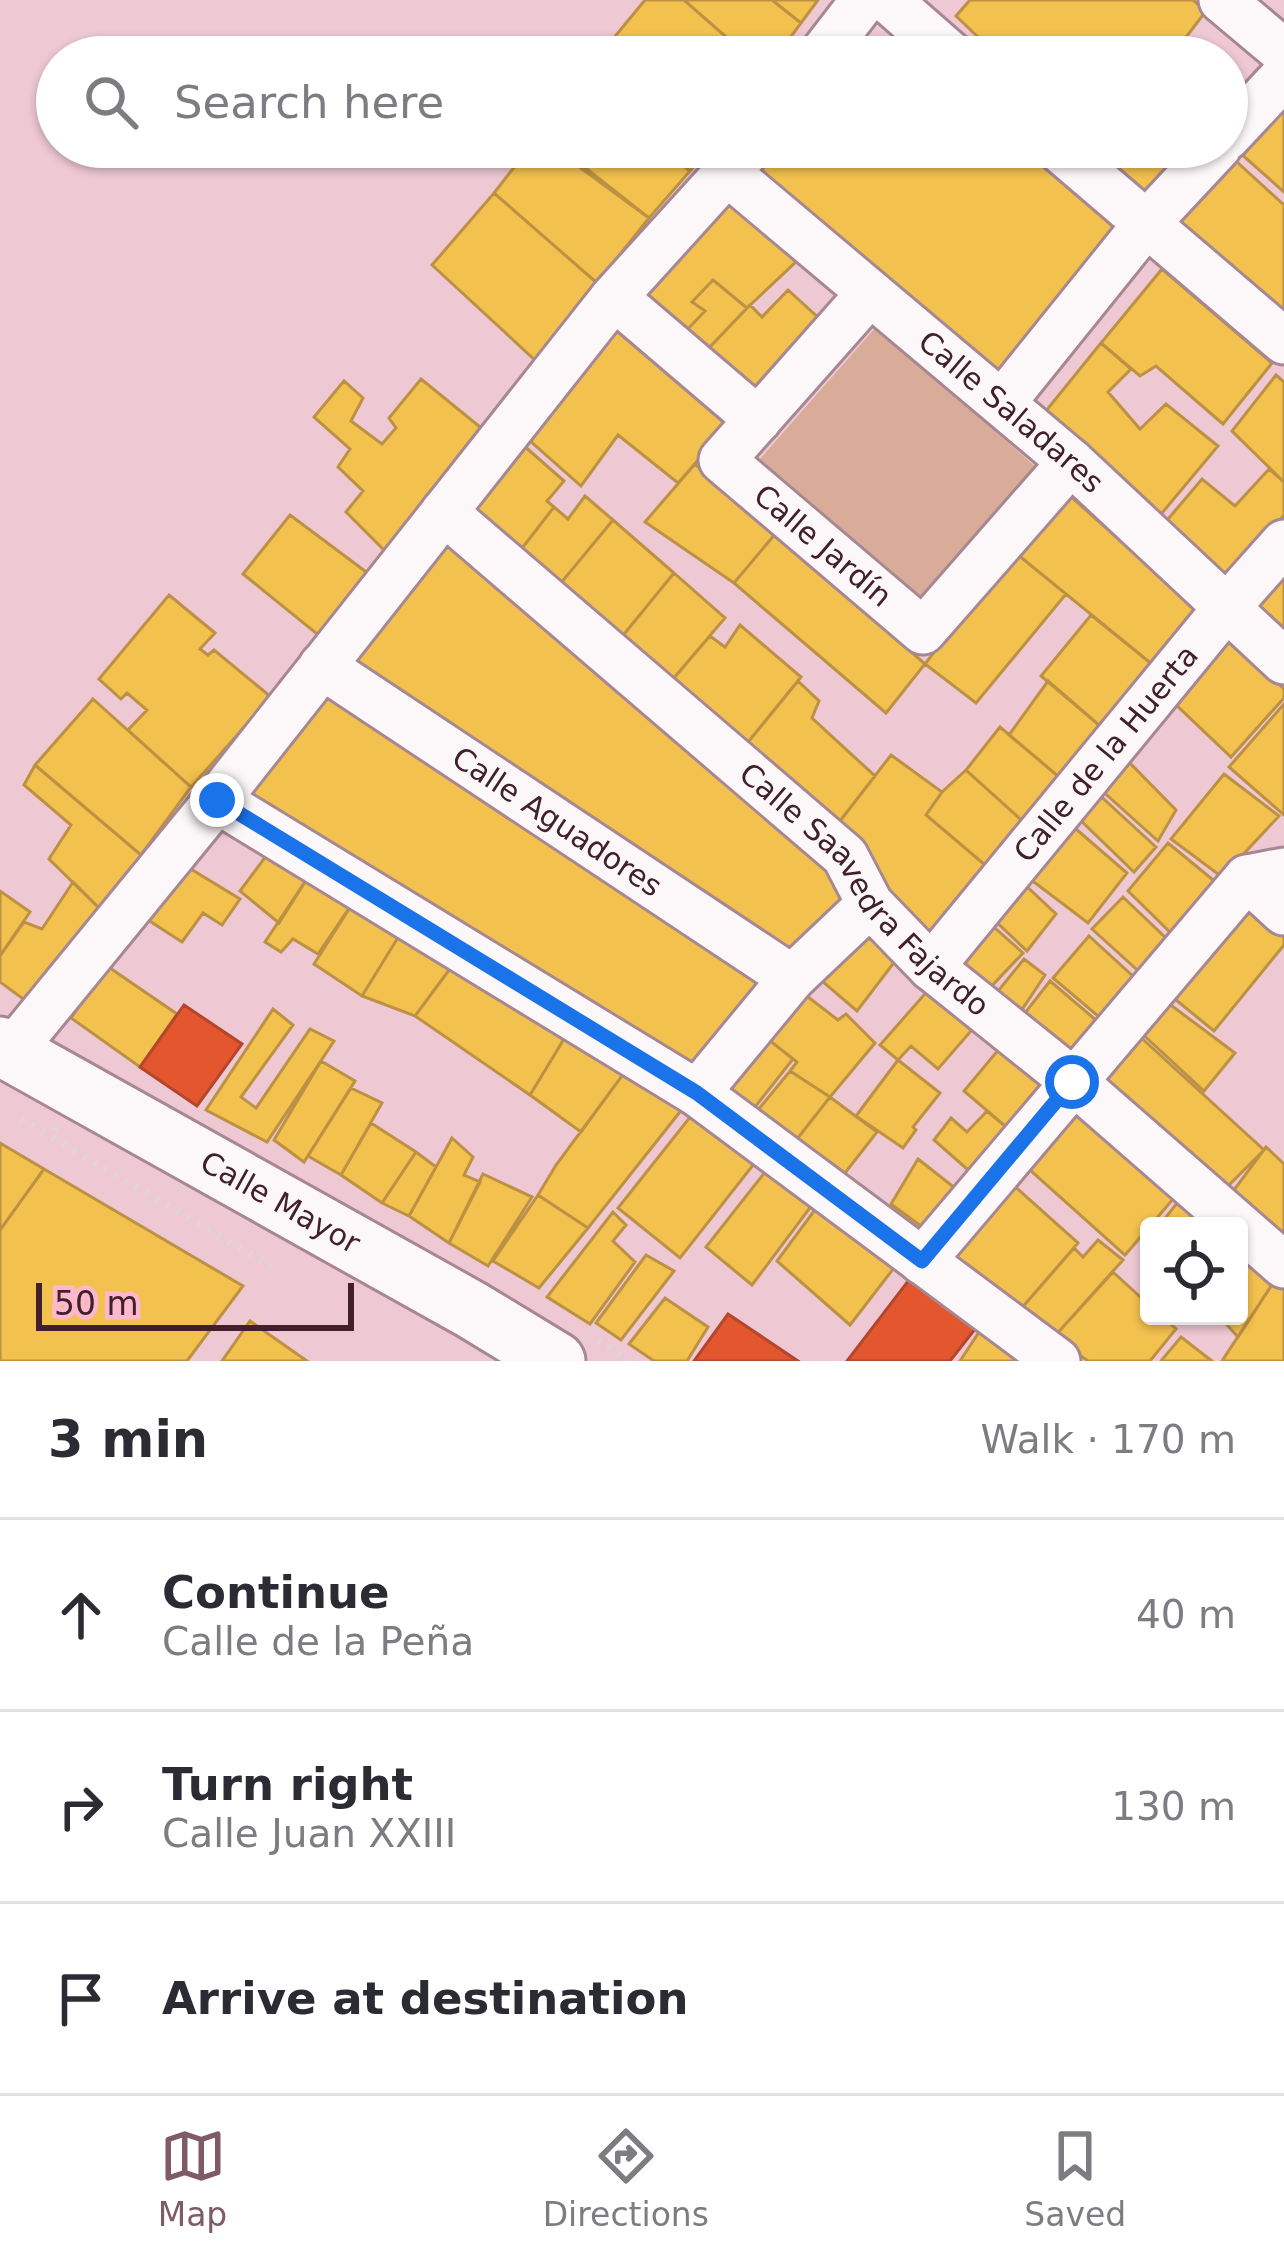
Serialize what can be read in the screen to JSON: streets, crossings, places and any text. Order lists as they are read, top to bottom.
{
  "streets": {
    "main road": ["Calle Mayor"],
    "street": [
      "Calle Saladares",
      "Calle Jardín",
      "Calle de la Huerta",
      "Calle Aguadores",
      "Calle Saavedra Fajardo"
    ]
  },
  "crossings": [
    ["Calle Saladares", "Calle Jardín"],
    ["Calle Saladares", "Calle de la Huerta"],
    ["Calle de la Huerta", "Calle Saavedra Fajardo"]
  ],
  "scale_bar": "50 m",
  "page": {
    "search": "Search here",
    "scale": "50 m",
    "heading": ["3 min", "Walk · 170 m"],
    "list": [
      ["Continue", "Calle de la Peña", "40 m"],
      ["Turn right", "Calle Juan XXIII", "130 m"],
      "Arrive at destination"
    ],
    "nav": ["Map", "Directions", "Saved"]
  }
}
